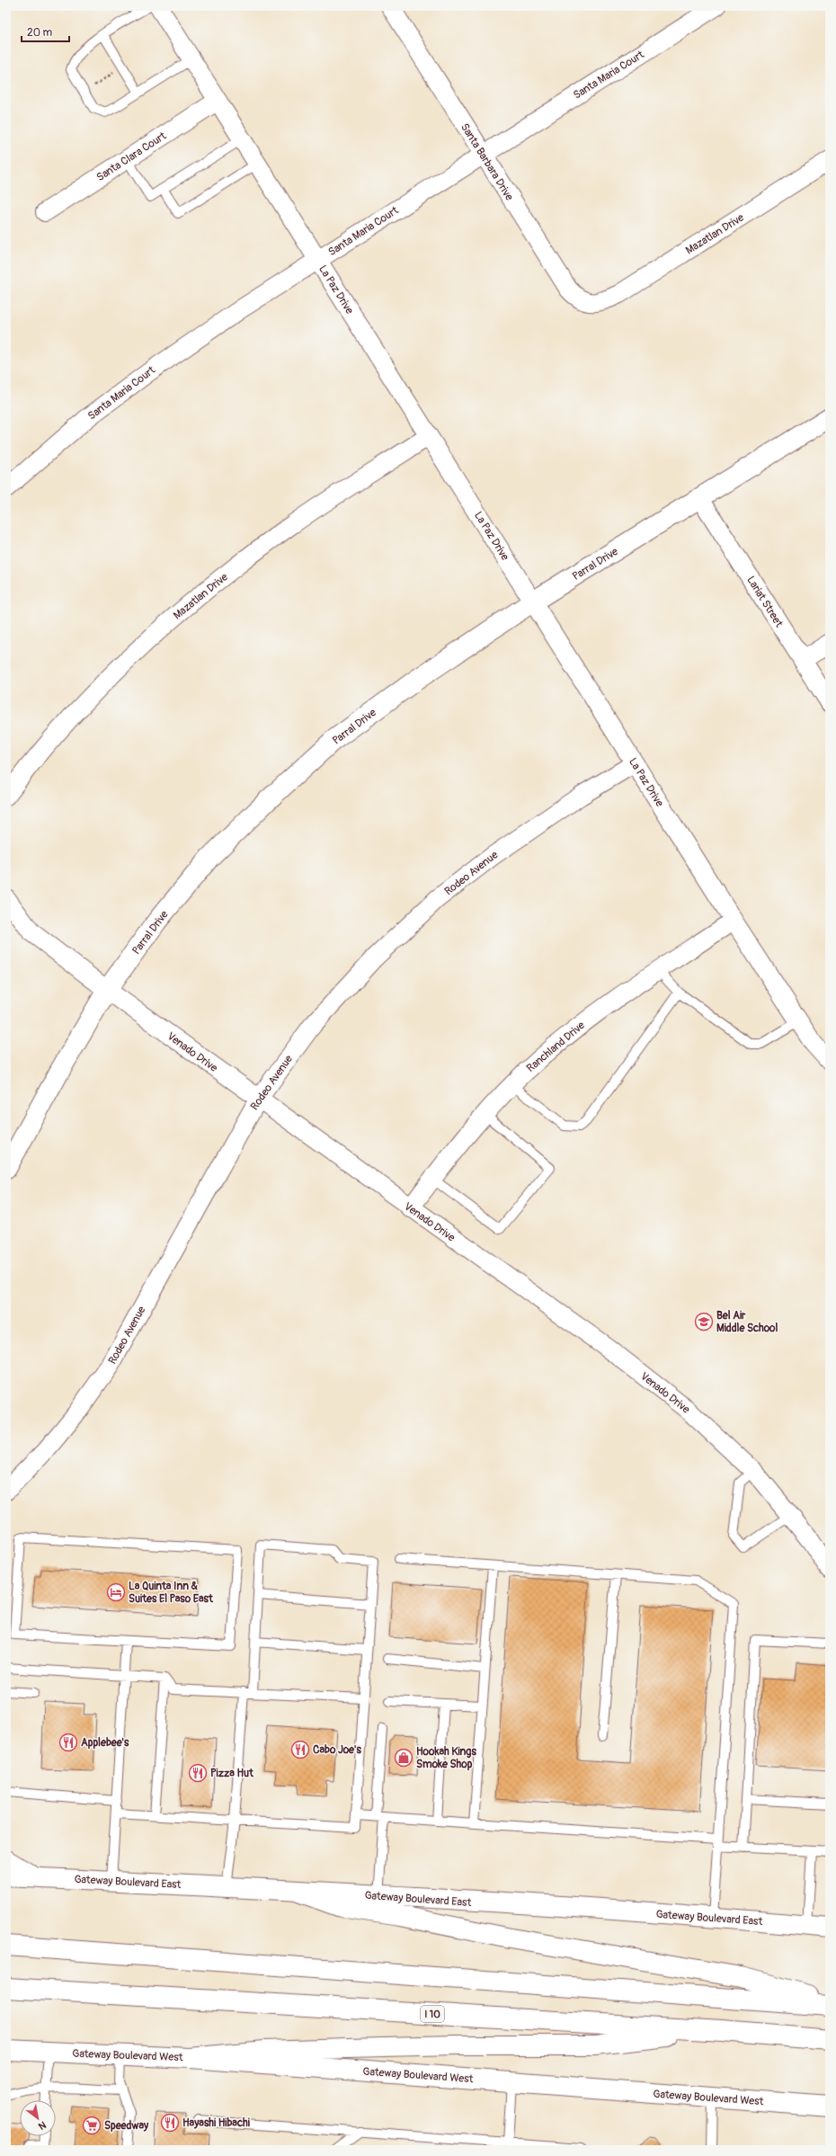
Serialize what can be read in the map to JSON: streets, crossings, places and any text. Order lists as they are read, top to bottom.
{
  "streets": {
    "main road": [
      "Parral Drive",
      "Gateway Boulevard East",
      "I 10",
      "Gateway Boulevard West"
    ],
    "street": [
      "Santa Maria Court",
      "Santa Clara Court",
      "Santa Barbara Drive",
      "Mazatlan Drive",
      "La Paz Drive",
      "Lariat Street",
      "Rodeo Avenue",
      "Ranchland Drive",
      "Venado Drive"
    ]
  },
  "crossings": [
    ["Santa Maria Court", "Santa Barbara Drive"],
    ["Santa Maria Court", "La Paz Drive"],
    ["Santa Clara Court", "La Paz Drive"],
    ["Santa Barbara Drive", "Mazatlan Drive"],
    ["Mazatlan Drive", "La Paz Drive"],
    ["La Paz Drive", "Parral Drive"],
    ["La Paz Drive", "Rodeo Avenue"],
    ["La Paz Drive", "Ranchland Drive"],
    ["Parral Drive", "Lariat Street"],
    ["Parral Drive", "Venado Drive"],
    ["Rodeo Avenue", "Venado Drive"],
    ["Ranchland Drive", "Venado Drive"]
  ],
  "places": {
    "school or university": ["Bel Air Middle School"],
    "hotel": ["La Quinta Inn & Suites El Paso East"],
    "restaurant": [
      "Applebee's",
      "Cabo Joe's",
      "Pizza Hut",
      "Hayashi Hibachi"
    ],
    "shop": ["Hookah Kings Smoke Shop"],
    "supermarket": ["Speedway"]
  },
  "scale_bar": "20 m",
  "north": "bottom right"
}
